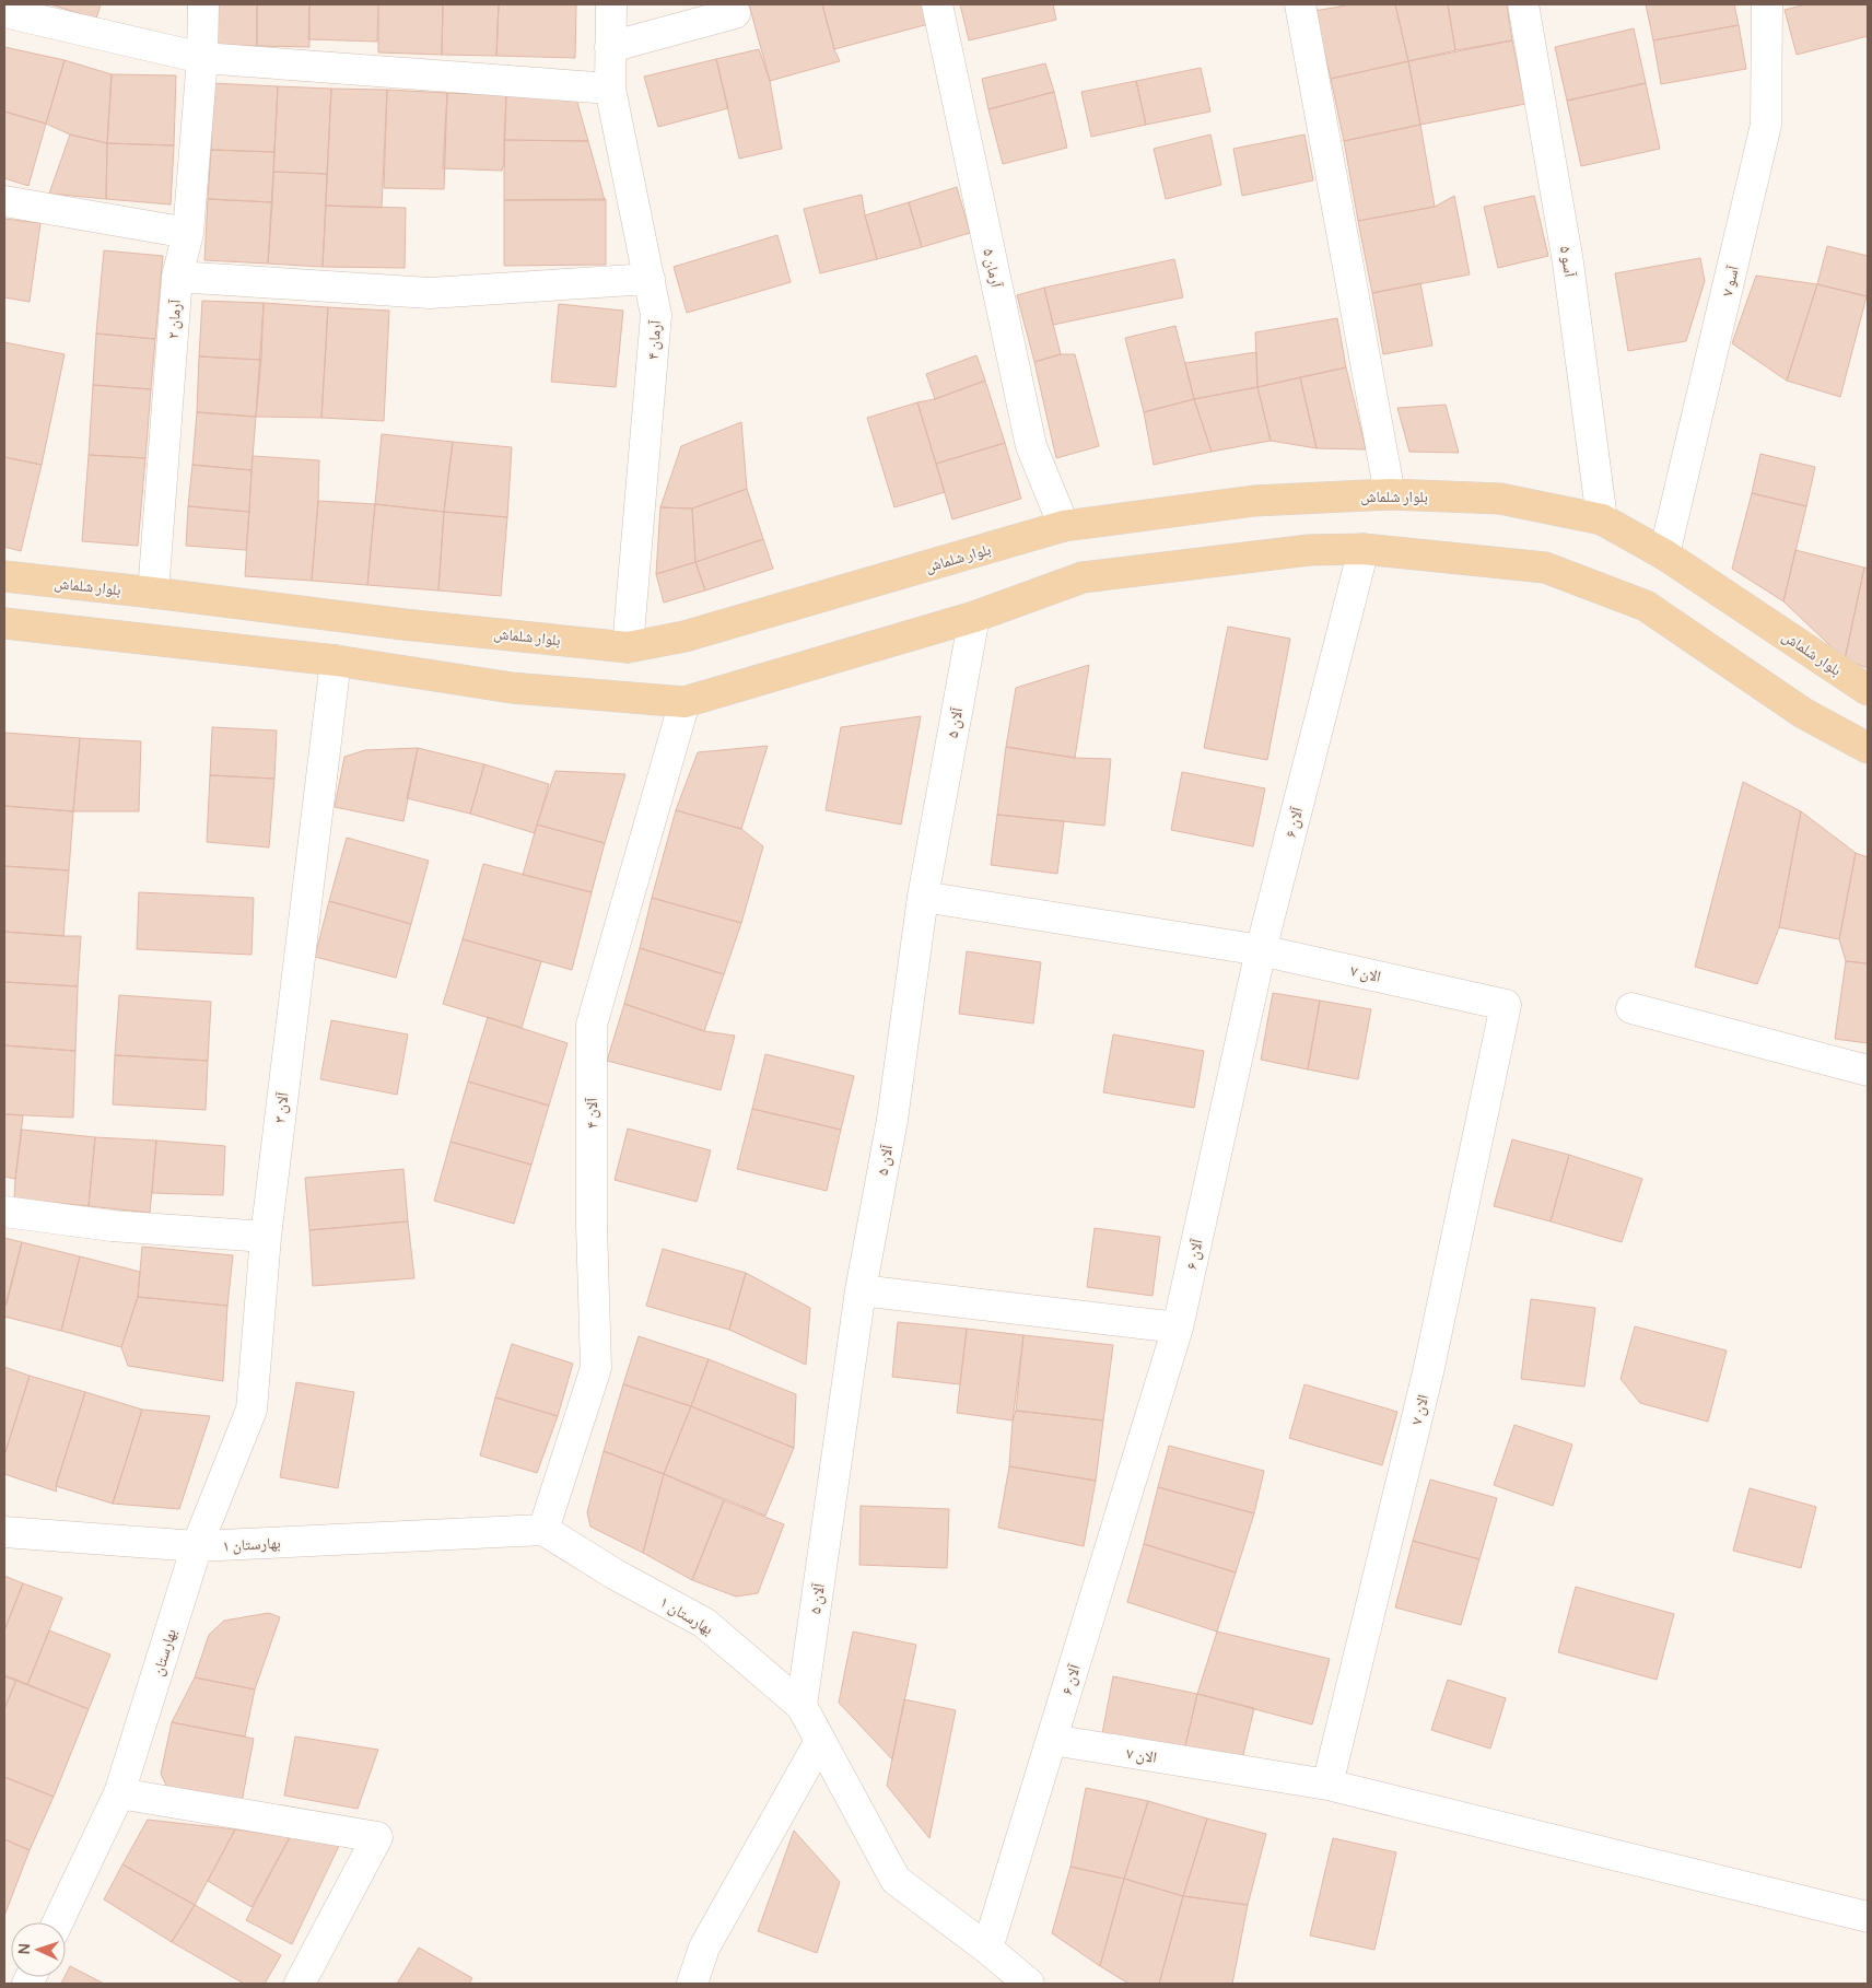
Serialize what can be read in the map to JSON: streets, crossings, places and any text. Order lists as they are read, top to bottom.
{
  "streets": {
    "main road": ["بلوار شلماش"],
    "street": [
      "آسو ۵",
      "آرمان ۵",
      "آسو ۷",
      "آرمان ۲",
      "آرمان ۴",
      "آلان ۵",
      "آلان ۶",
      "الان ۷",
      "آلان ۳",
      "آلان ۴",
      "بهارستان ۱",
      "بهارستان"
    ]
  },
  "crossings": [
    ["آسو ۵", "بلوار شلماش"],
    ["آرمان ۵", "بلوار شلماش"],
    ["آسو ۷", "بلوار شلماش"],
    ["آرمان ۲", "بلوار شلماش"],
    ["آرمان ۴", "بلوار شلماش"],
    ["آلان ۵", "بهارستان ۱"],
    ["آلان ۶", "الان ۷"],
    ["آلان ۶", "بهارستان ۱"],
    ["آلان ۳", "بهارستان ۱"],
    ["آلان ۳", "بهارستان"],
    ["آلان ۴", "بهارستان ۱"],
    ["بهارستان ۱", "بهارستان"]
  ],
  "north": "left"
}
